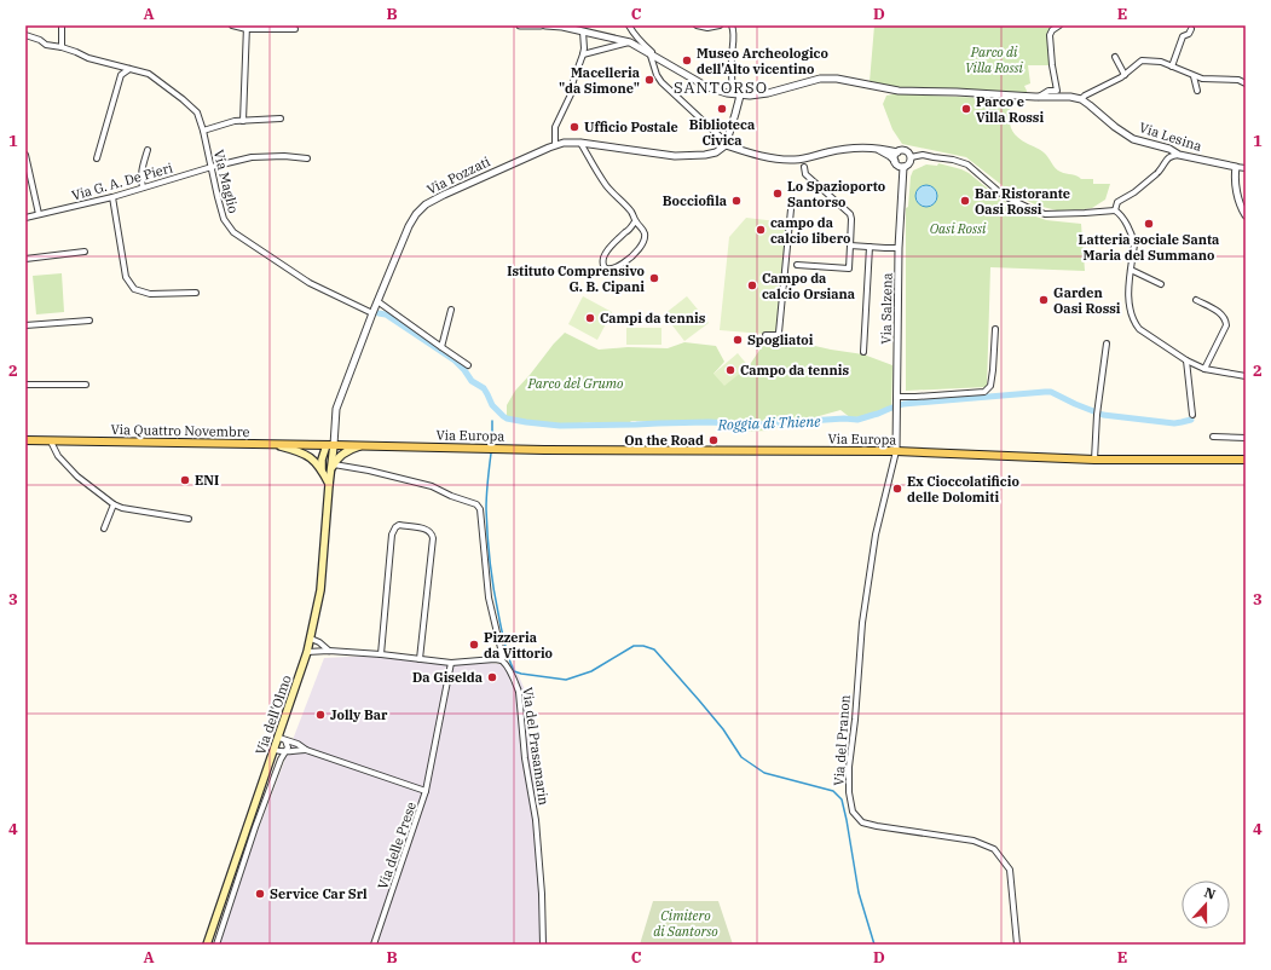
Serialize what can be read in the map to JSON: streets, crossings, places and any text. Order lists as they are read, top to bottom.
{
  "streets": {
    "main road": ["Via Quattro Novembre", "Via Europa", "Via dell'Olmo"],
    "street": [
      "Via Lesina",
      "Via Pozzati",
      "Via G. A. De Pieri",
      "Via Maglio",
      "Via Salzena",
      "Via del Pranon",
      "Via del Prasamarin",
      "Via delle Prese"
    ]
  },
  "crossings": [
    ["Via Pozzati", "Via Maglio"],
    ["Via Pozzati", "Via Quattro Novembre"],
    ["Via Pozzati", "Via Europa"],
    ["Via Pozzati", "Via dell'Olmo"],
    ["Via G. A. De Pieri", "Via Maglio"],
    ["Via Salzena", "Via Europa"],
    ["Via Salzena", "Via del Pranon"],
    ["Via Quattro Novembre", "Via Europa"],
    ["Via Quattro Novembre", "Via dell'Olmo"],
    ["Via Europa", "Via dell'Olmo"],
    ["Via Europa", "Via del Pranon"],
    ["Via dell'Olmo", "Via del Prasamarin"],
    ["Via dell'Olmo", "Via delle Prese"]
  ],
  "districts": ["SANTORSO"],
  "water": ["Roggia di Thiene"],
  "parks": [
    "Parco di Villa Rossi",
    "Oasi Rossi",
    "Parco del Grumo",
    "Cimitero di Santorso"
  ],
  "places": [
    "Museo Archeologico dell'Alto vicentino",
    "Macelleria \"da Simone\"",
    "Biblioteca Civica",
    "Parco e Villa Rossi",
    "Ufficio Postale",
    "Lo Spazioporto Santorso",
    "Bocciofila",
    "Bar Ristorante Oasi Rossi",
    "Latteria sociale Santa Maria del Summano",
    "campo da calcio libero",
    "Istituto Comprensivo G. B. Cipani",
    "Campo da calcio Orsiana",
    "Garden Oasi Rossi",
    "Campi da tennis",
    "Spogliatoi",
    "Campo da tennis",
    "On the Road",
    "ENI",
    "Ex Cioccolatificio delle Dolomiti",
    "Pizzeria da Vittorio",
    "Da Giselda",
    "Jolly Bar",
    "Service Car Srl"
  ],
  "north": "top",
  "grid": {
    "columns": [
      "A",
      "B",
      "C",
      "D",
      "E"
    ],
    "rows": [
      "1",
      "2",
      "3",
      "4"
    ]
  }
}
